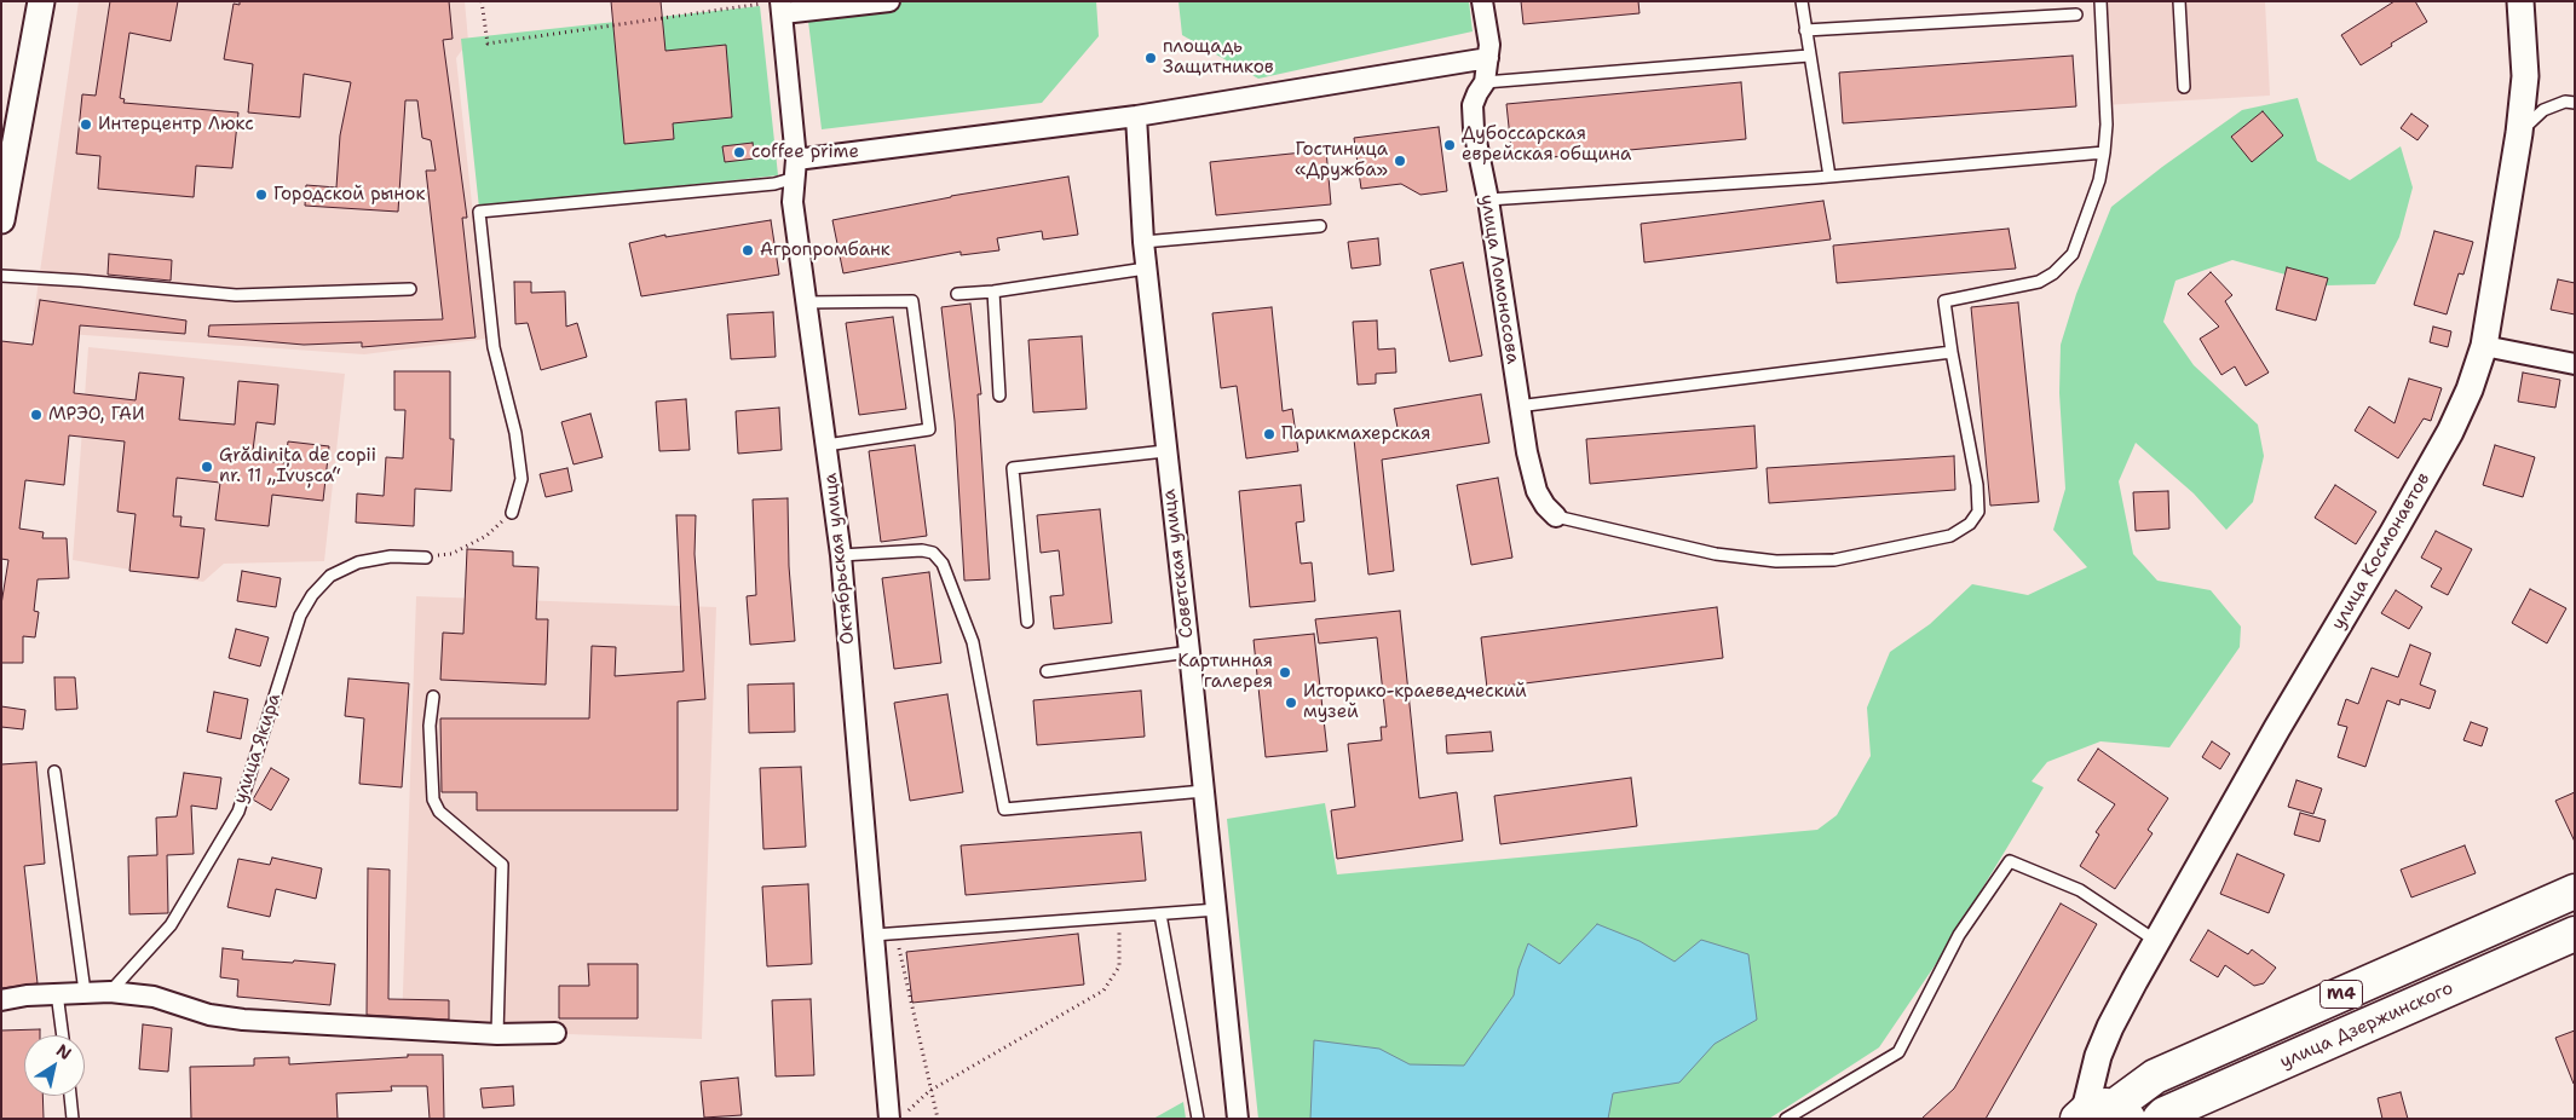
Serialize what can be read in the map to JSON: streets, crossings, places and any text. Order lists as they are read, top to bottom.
{
  "streets": {
    "highway": ["M4", "улица Дзержинского"],
    "street": [
      "улица Ломоносова",
      "улица Космонавтов",
      "Октябрьская улица",
      "Советская улица"
    ],
    "lane": ["улица Якира"]
  },
  "crossings": [
    ["улица Космонавтов", "M4"]
  ],
  "places": [
    "площадь Защитников",
    "Интерцентр Люкс",
    "Дубоссарская еврейская община",
    "coffee prime",
    "Гостиница «Дружба»",
    "Городской рынок",
    "Агропромбанк",
    "МРЭО, ГАИ",
    "Парикмахерская",
    "Grădinița de copii nr. 11 „Ivușca“",
    "Картинная галерея",
    "Историко-краеведческий музей"
  ],
  "north": "top right"
}
